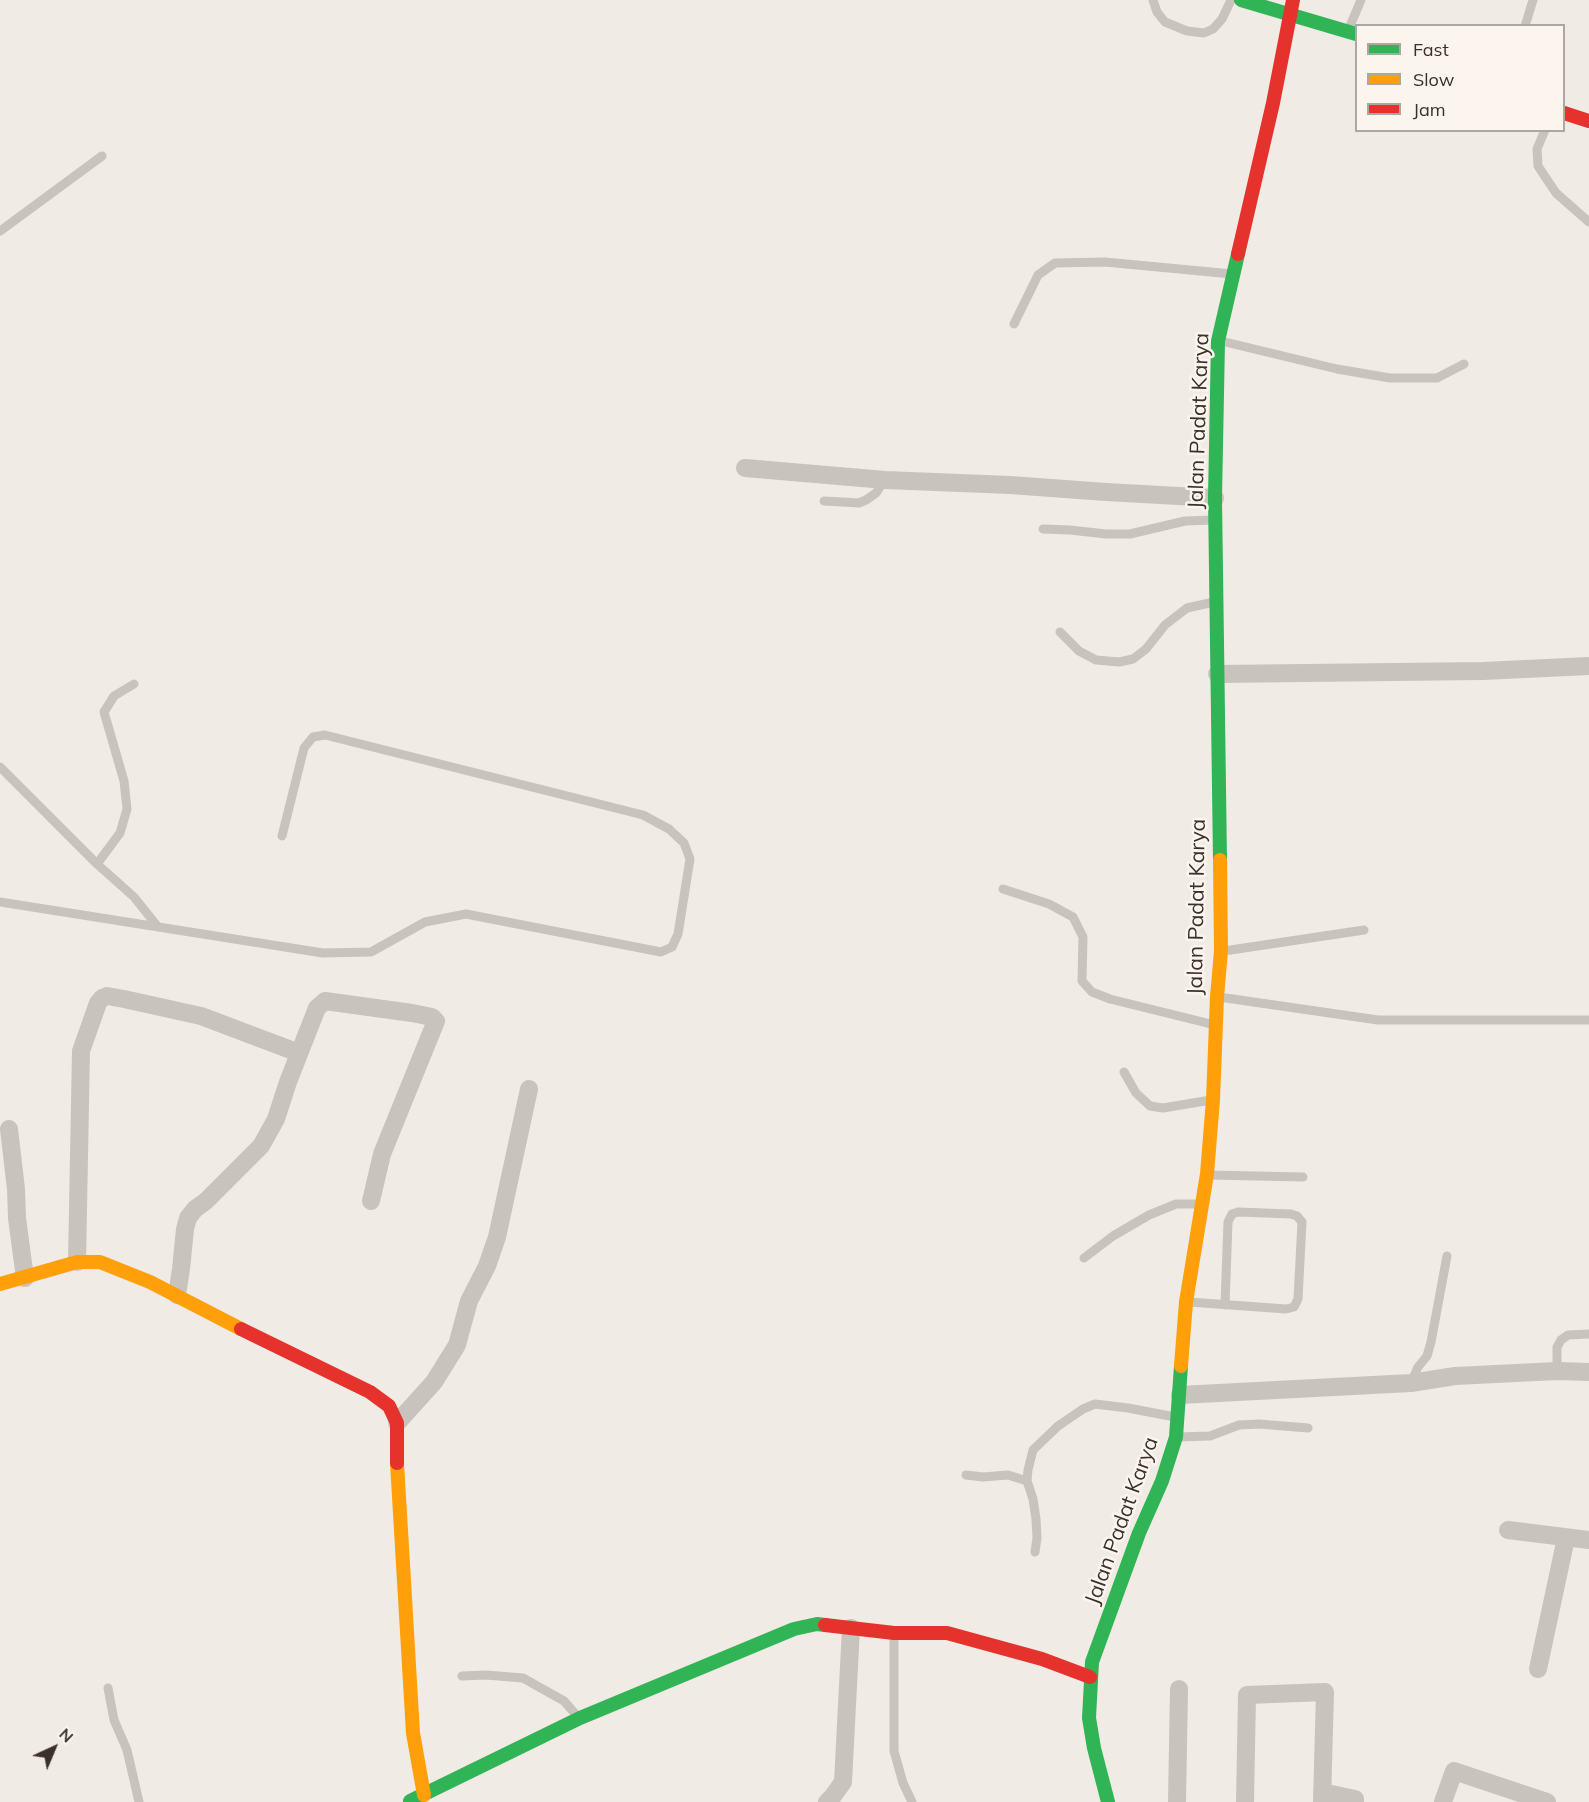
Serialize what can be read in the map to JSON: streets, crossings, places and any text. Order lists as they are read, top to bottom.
{
  "streets": {
    "main road": ["Jalan Padat Karya"]
  },
  "legend": ["Fast", "Slow", "Jam"],
  "north": "top right"
}
